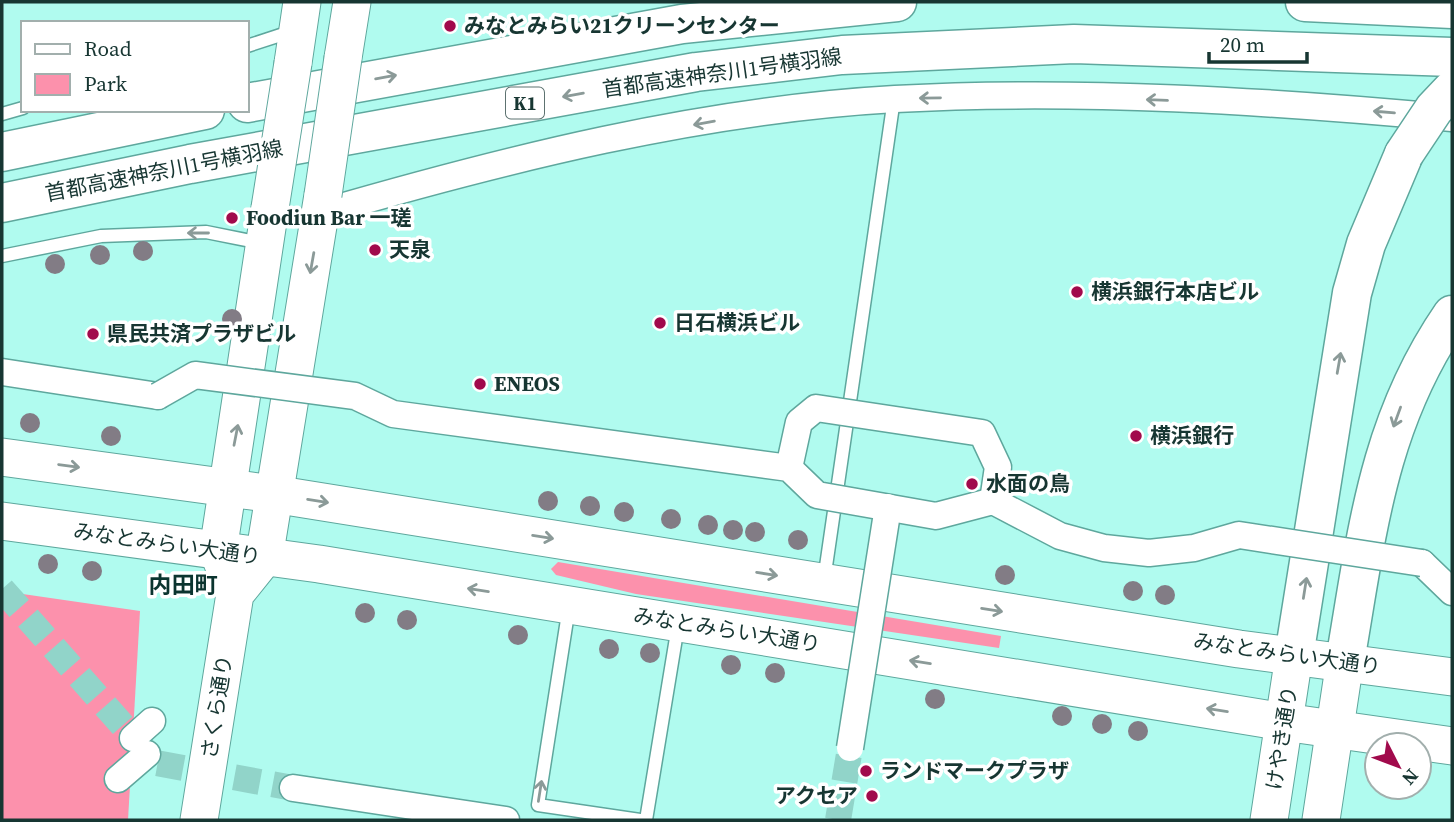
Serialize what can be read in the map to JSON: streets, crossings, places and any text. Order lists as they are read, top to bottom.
{
  "streets": {
    "highway": ["首都高速神奈川1号横羽線", "K1"],
    "street": ["みなとみらい大通り", "さくら通り", "けやき通り"]
  },
  "crossings": [
    ["みなとみらい大通り", "さくら通り"],
    ["みなとみらい大通り", "けやき通り"]
  ],
  "districts": ["内田町"],
  "places": [
    "みなとみらい21クリーンセンター",
    "Foodiun Bar 一瑳",
    "天泉",
    "横浜銀行本店ビル",
    "日石横浜ビル",
    "県民共済プラザビル",
    "ENEOS",
    "横浜銀行",
    "水面の鳥",
    "ランドマークプラザ",
    "アクセア"
  ],
  "legend": ["Road", "Park"],
  "scale_bar": "20 m",
  "north": "bottom right"
}
